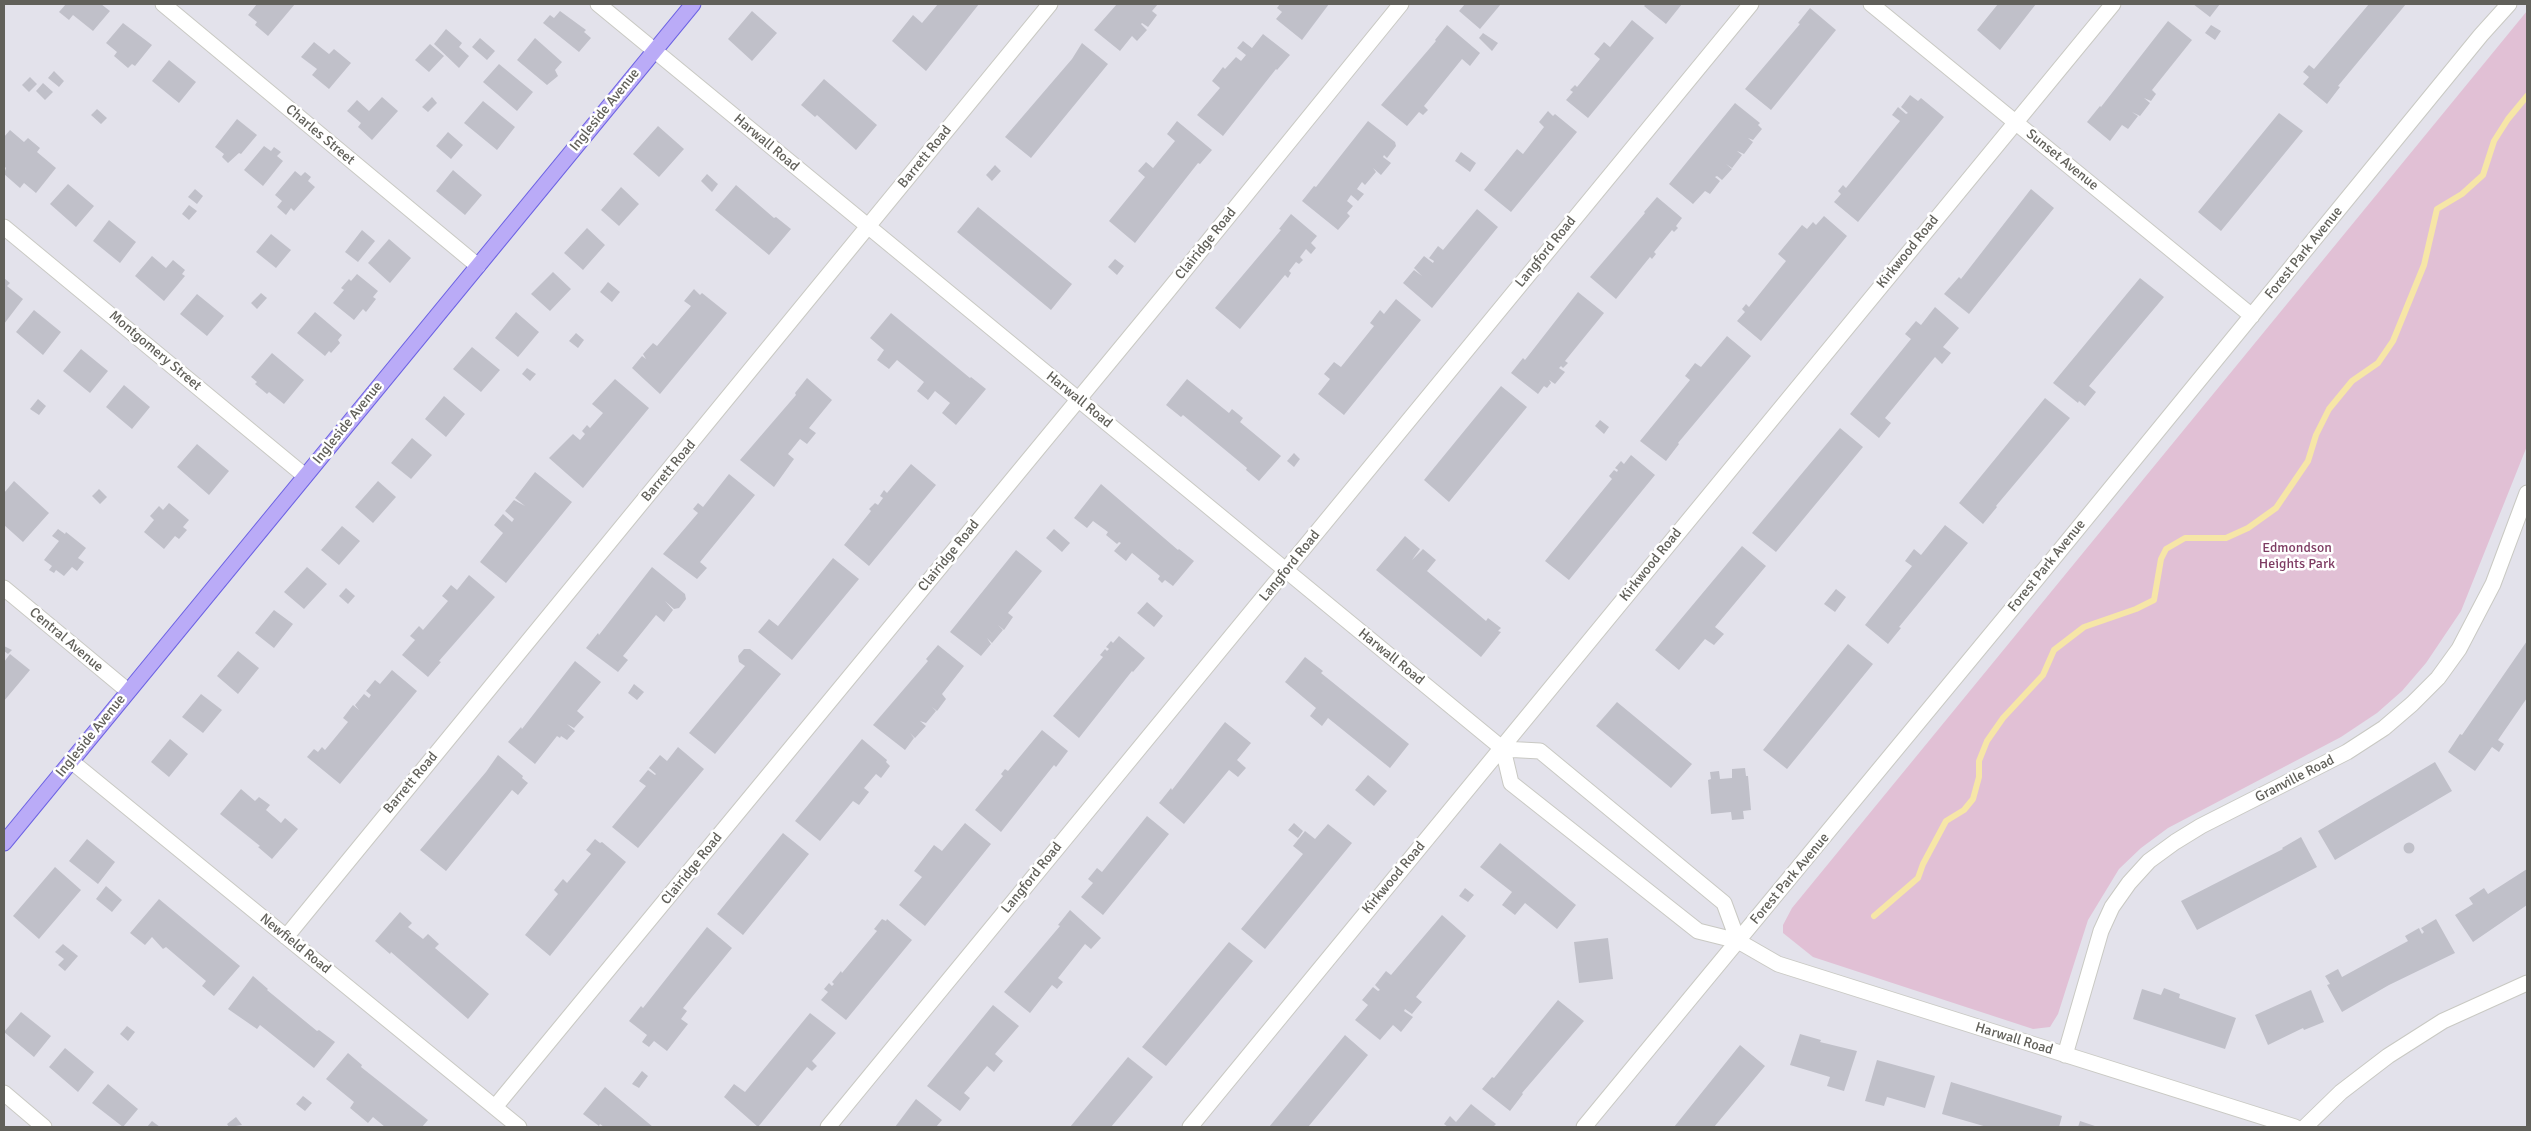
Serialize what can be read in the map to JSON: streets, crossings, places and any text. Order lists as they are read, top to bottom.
{
  "streets": {
    "main road": ["Ingleside Avenue"],
    "street": [
      "Charles Street",
      "Harwall Road",
      "Barrett Road",
      "Sunset Avenue",
      "Clairidge Road",
      "Langford Road",
      "Kirkwood Road",
      "Forest Park Avenue",
      "Montgomery Street",
      "Central Avenue",
      "Granville Road",
      "Newfield Road"
    ]
  },
  "crossings": [
    ["Ingleside Avenue", "Charles Street"],
    ["Ingleside Avenue", "Harwall Road"],
    ["Ingleside Avenue", "Montgomery Street"],
    ["Ingleside Avenue", "Central Avenue"],
    ["Ingleside Avenue", "Newfield Road"],
    ["Harwall Road", "Barrett Road"],
    ["Harwall Road", "Clairidge Road"],
    ["Harwall Road", "Langford Road"],
    ["Harwall Road", "Kirkwood Road"],
    ["Harwall Road", "Forest Park Avenue"],
    ["Harwall Road", "Granville Road"],
    ["Barrett Road", "Newfield Road"],
    ["Sunset Avenue", "Kirkwood Road"],
    ["Sunset Avenue", "Forest Park Avenue"],
    ["Clairidge Road", "Newfield Road"]
  ],
  "parks": ["Edmondson Heights Park"]
}
